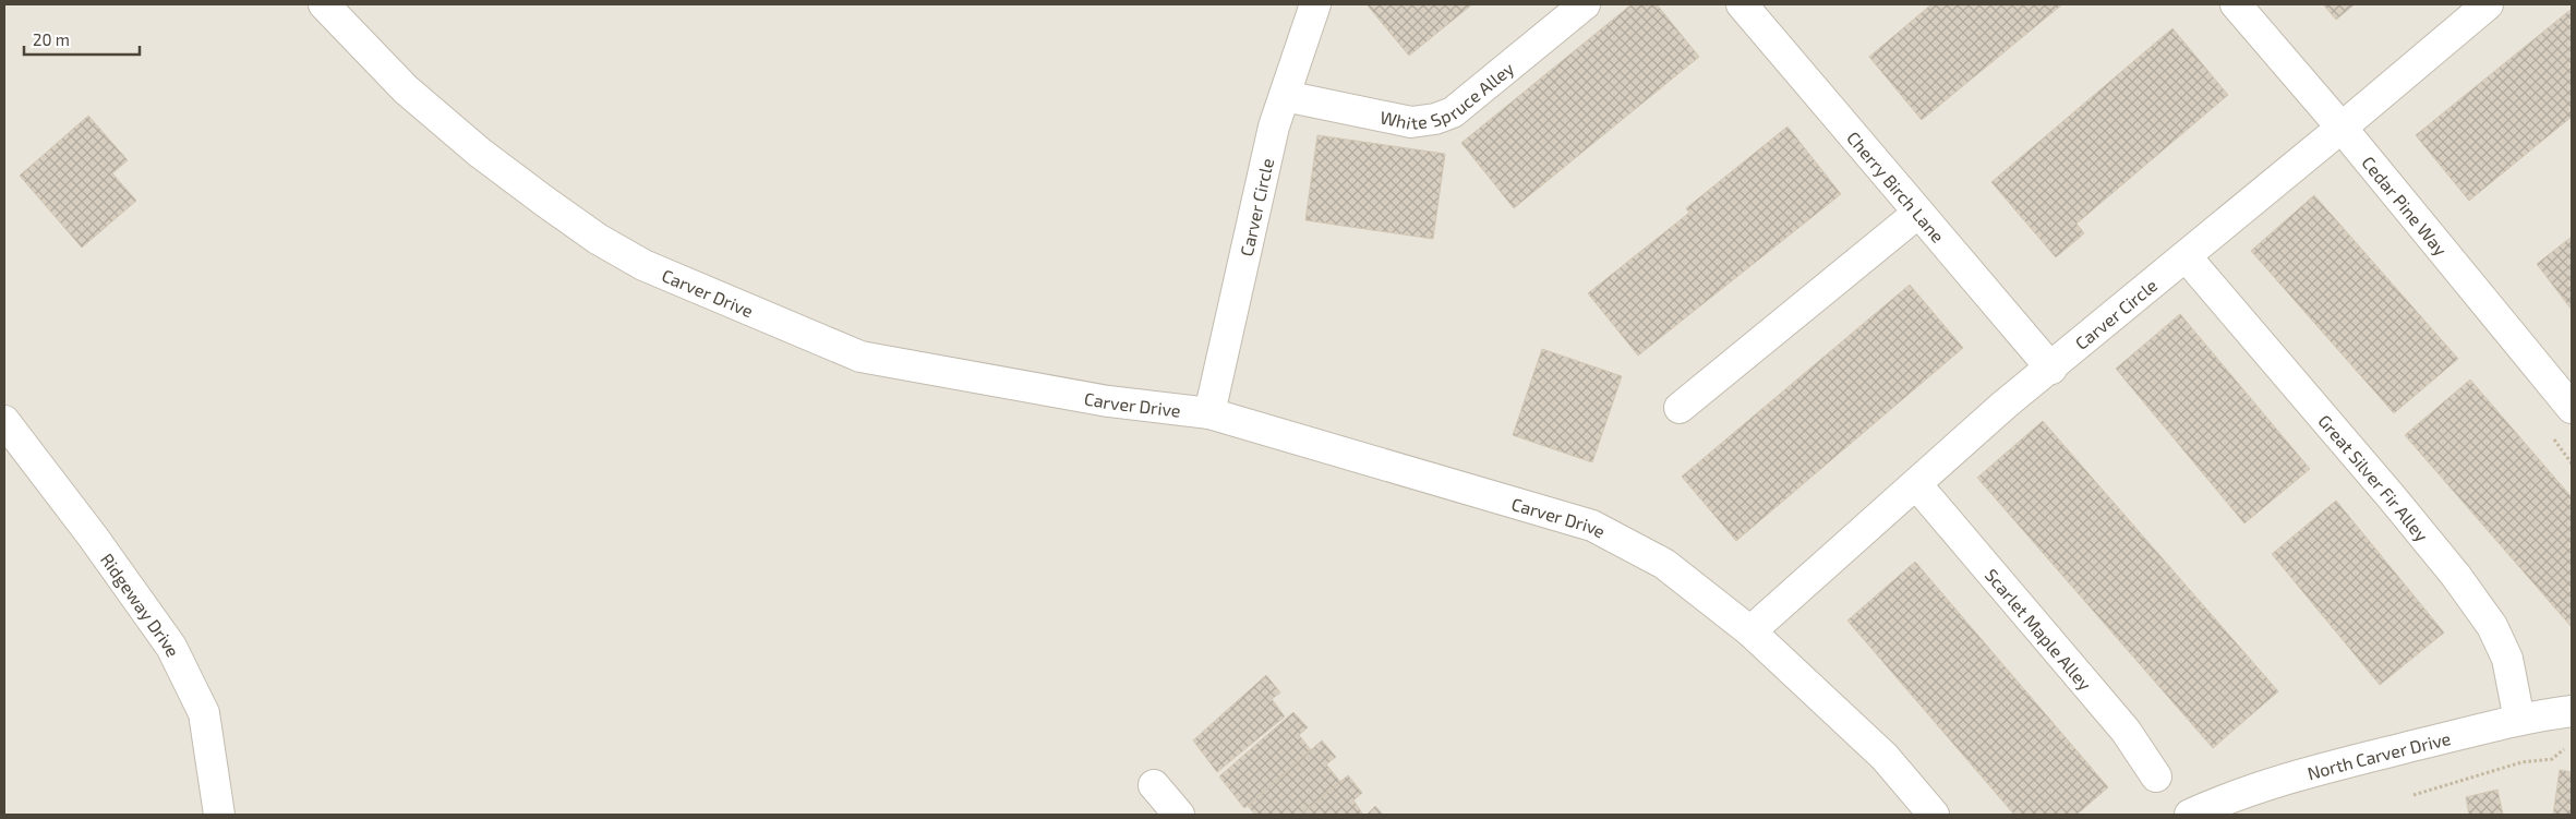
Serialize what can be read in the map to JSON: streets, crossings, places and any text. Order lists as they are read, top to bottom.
{
  "streets": {
    "street": [
      "White Spruce Alley",
      "Cherry Birch Lane",
      "Cedar Pine Way",
      "Carver Circle",
      "Carver Drive",
      "Great Silver Fir Alley",
      "Ridgeway Drive",
      "Scarlet Maple Alley",
      "North Carver Drive"
    ]
  },
  "crossings": [
    ["White Spruce Alley", "Carver Circle"],
    ["Cherry Birch Lane", "Carver Circle"],
    ["Cedar Pine Way", "Carver Circle"],
    ["Carver Circle", "Carver Drive"],
    ["Carver Circle", "Great Silver Fir Alley"],
    ["Carver Circle", "Scarlet Maple Alley"],
    ["Great Silver Fir Alley", "North Carver Drive"]
  ],
  "scale_bar": "20 m"
}
